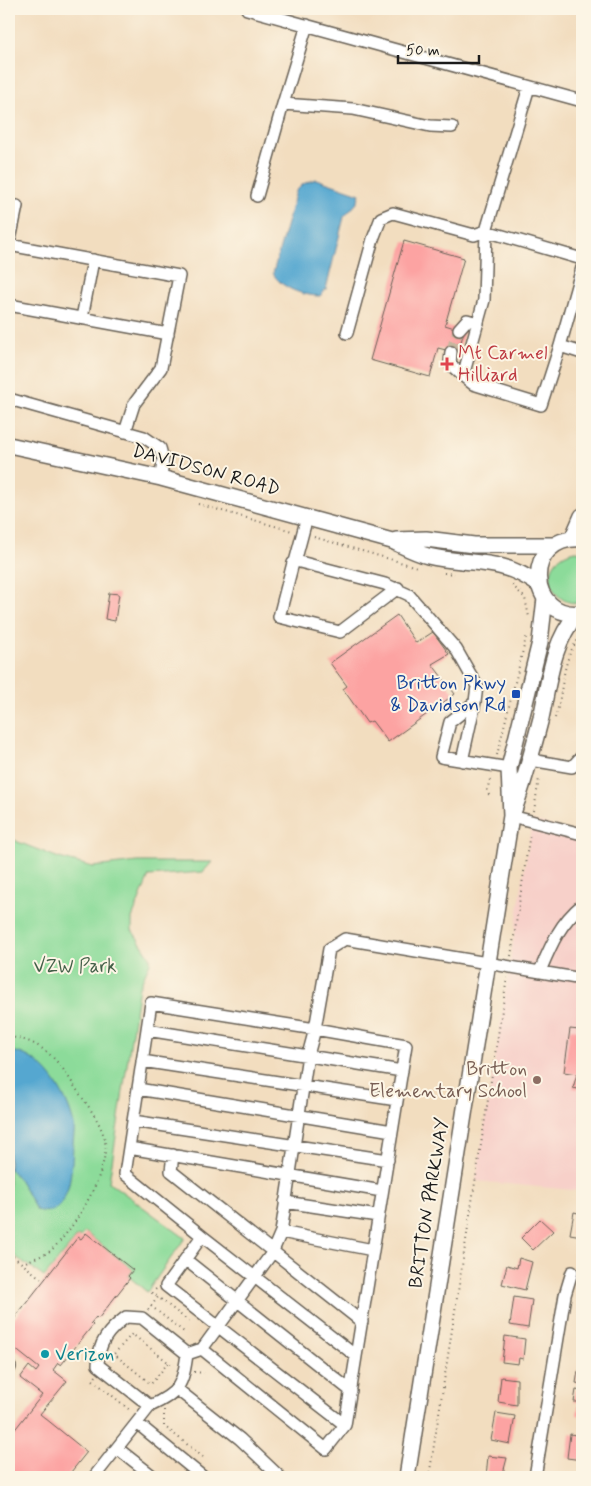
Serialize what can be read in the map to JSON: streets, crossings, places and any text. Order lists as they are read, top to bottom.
{
  "streets": {
    "main road": ["DAVIDSON ROAD", "BRITTON PARKWAY"]
  },
  "crossings": [
    ["DAVIDSON ROAD", "BRITTON PARKWAY"]
  ],
  "parks": ["VZW Park"],
  "places": {
    "health": ["Mt Carmel Hilliard"],
    "transit": ["Britton Pkwy & Davidson Rd"],
    "other": ["Britton Elementary School", "Verizon"]
  },
  "scale_bar": "50 m"
}
